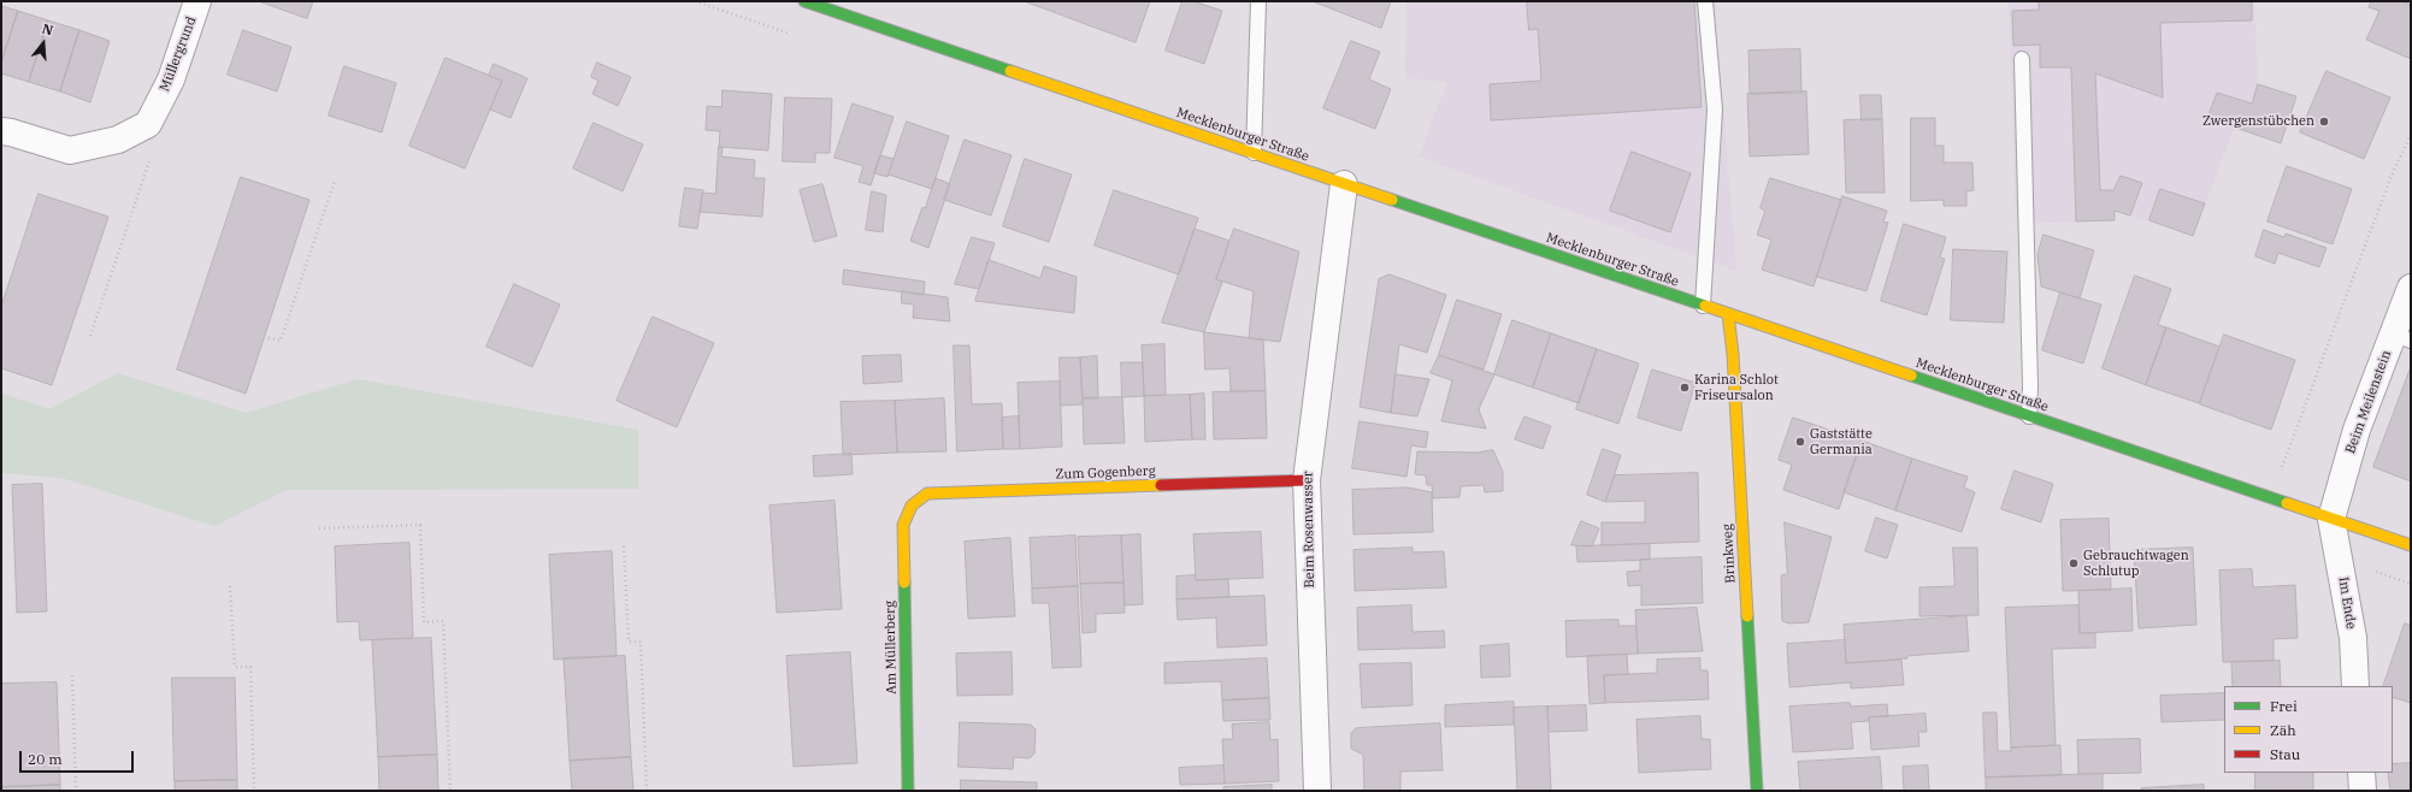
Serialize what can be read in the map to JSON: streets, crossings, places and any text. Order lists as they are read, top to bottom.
{
  "streets": {
    "street": [
      "Müllergrund",
      "Mecklenburger Straße",
      "Beim Meilenstein",
      "Zum Gogenberg",
      "Beim Rosenwasser",
      "Brinkweg",
      "Im Ende",
      "Am Müllerberg"
    ]
  },
  "crossings": [
    ["Mecklenburger Straße", "Beim Meilenstein"],
    ["Mecklenburger Straße", "Beim Rosenwasser"],
    ["Mecklenburger Straße", "Brinkweg"],
    ["Mecklenburger Straße", "Im Ende"],
    ["Beim Meilenstein", "Im Ende"],
    ["Zum Gogenberg", "Beim Rosenwasser"],
    ["Zum Gogenberg", "Am Müllerberg"]
  ],
  "places": [
    "Zwergenstübchen",
    "Karina Schlot Friseursalon",
    "Gaststätte Germania",
    "Gebrauchtwagen Schlutup"
  ],
  "legend": ["Frei", "Zäh", "Stau"],
  "scale_bar": "20 m",
  "north": "top"
}
